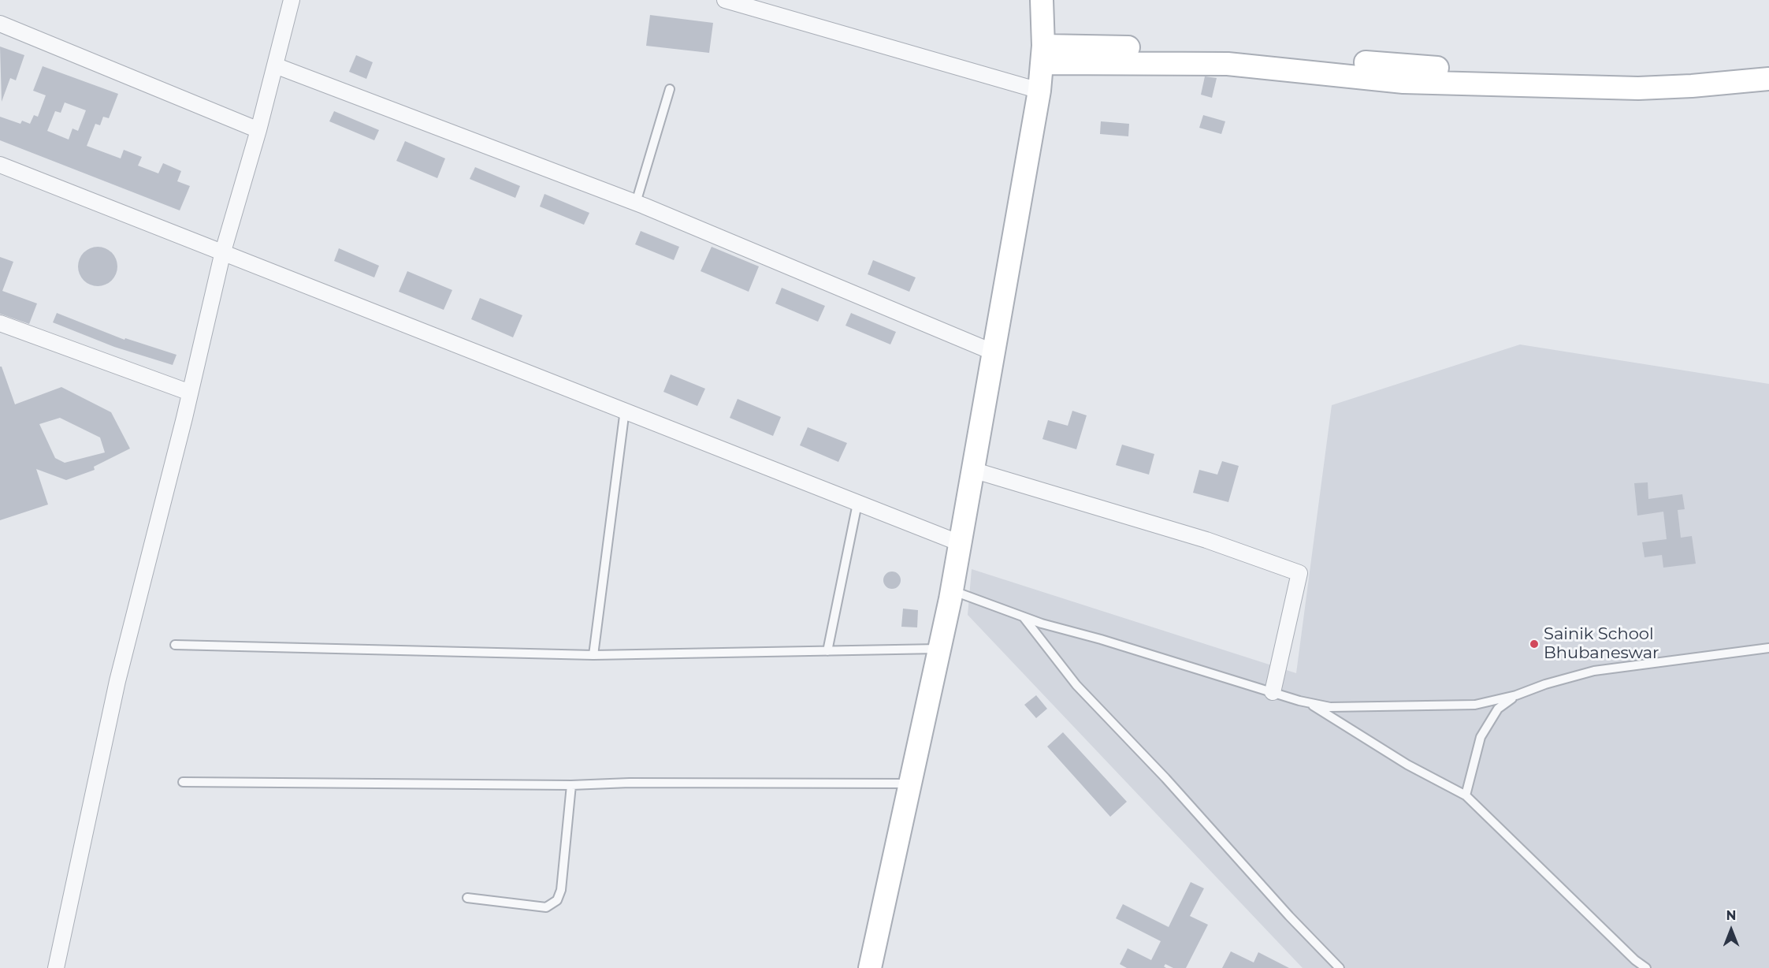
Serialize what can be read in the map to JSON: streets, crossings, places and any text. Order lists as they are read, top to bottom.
{
  "places": ["Sainik School Bhubaneswar"],
  "north": "top"
}
